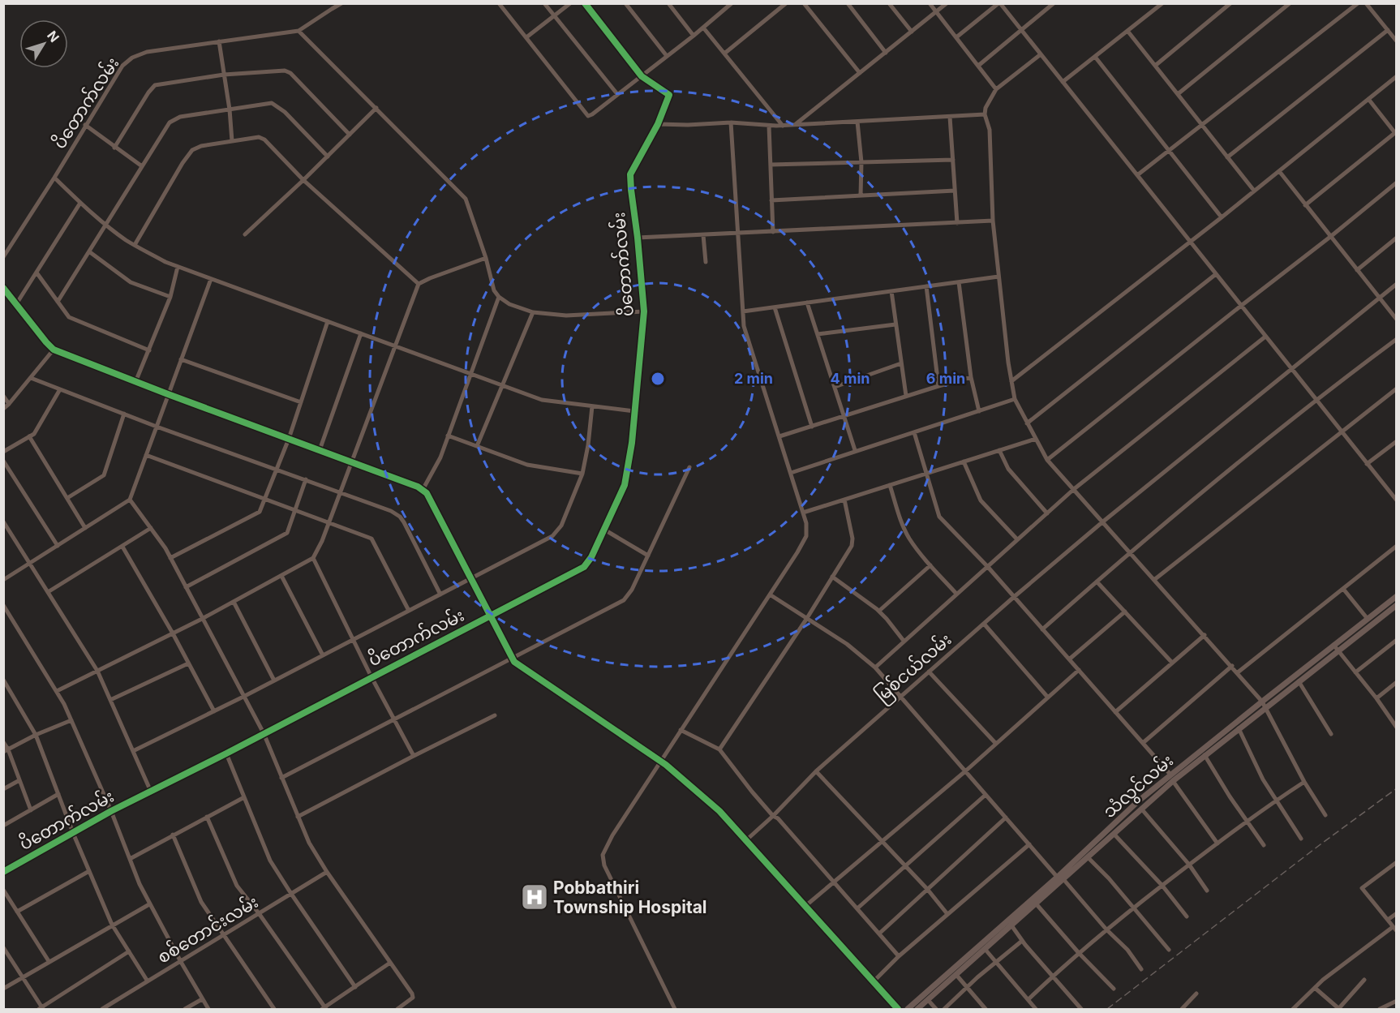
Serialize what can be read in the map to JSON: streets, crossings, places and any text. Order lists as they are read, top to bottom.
{
  "streets": {
    "main road": ["သံလွင်လမ်း"],
    "street": ["ပိတောက်လမ်း", "မြစ်ငယ်လမ်း", "စစ်တောင်းလမ်း"]
  },
  "crossings": [
    ["ပိတောက်လမ်း", "စစ်တောင်းလမ်း"]
  ],
  "places": {
    "hospital": ["Pobbathiri Township Hospital"]
  },
  "north": "top right",
  "rings": ["2 min", "4 min", "6 min"]
}
